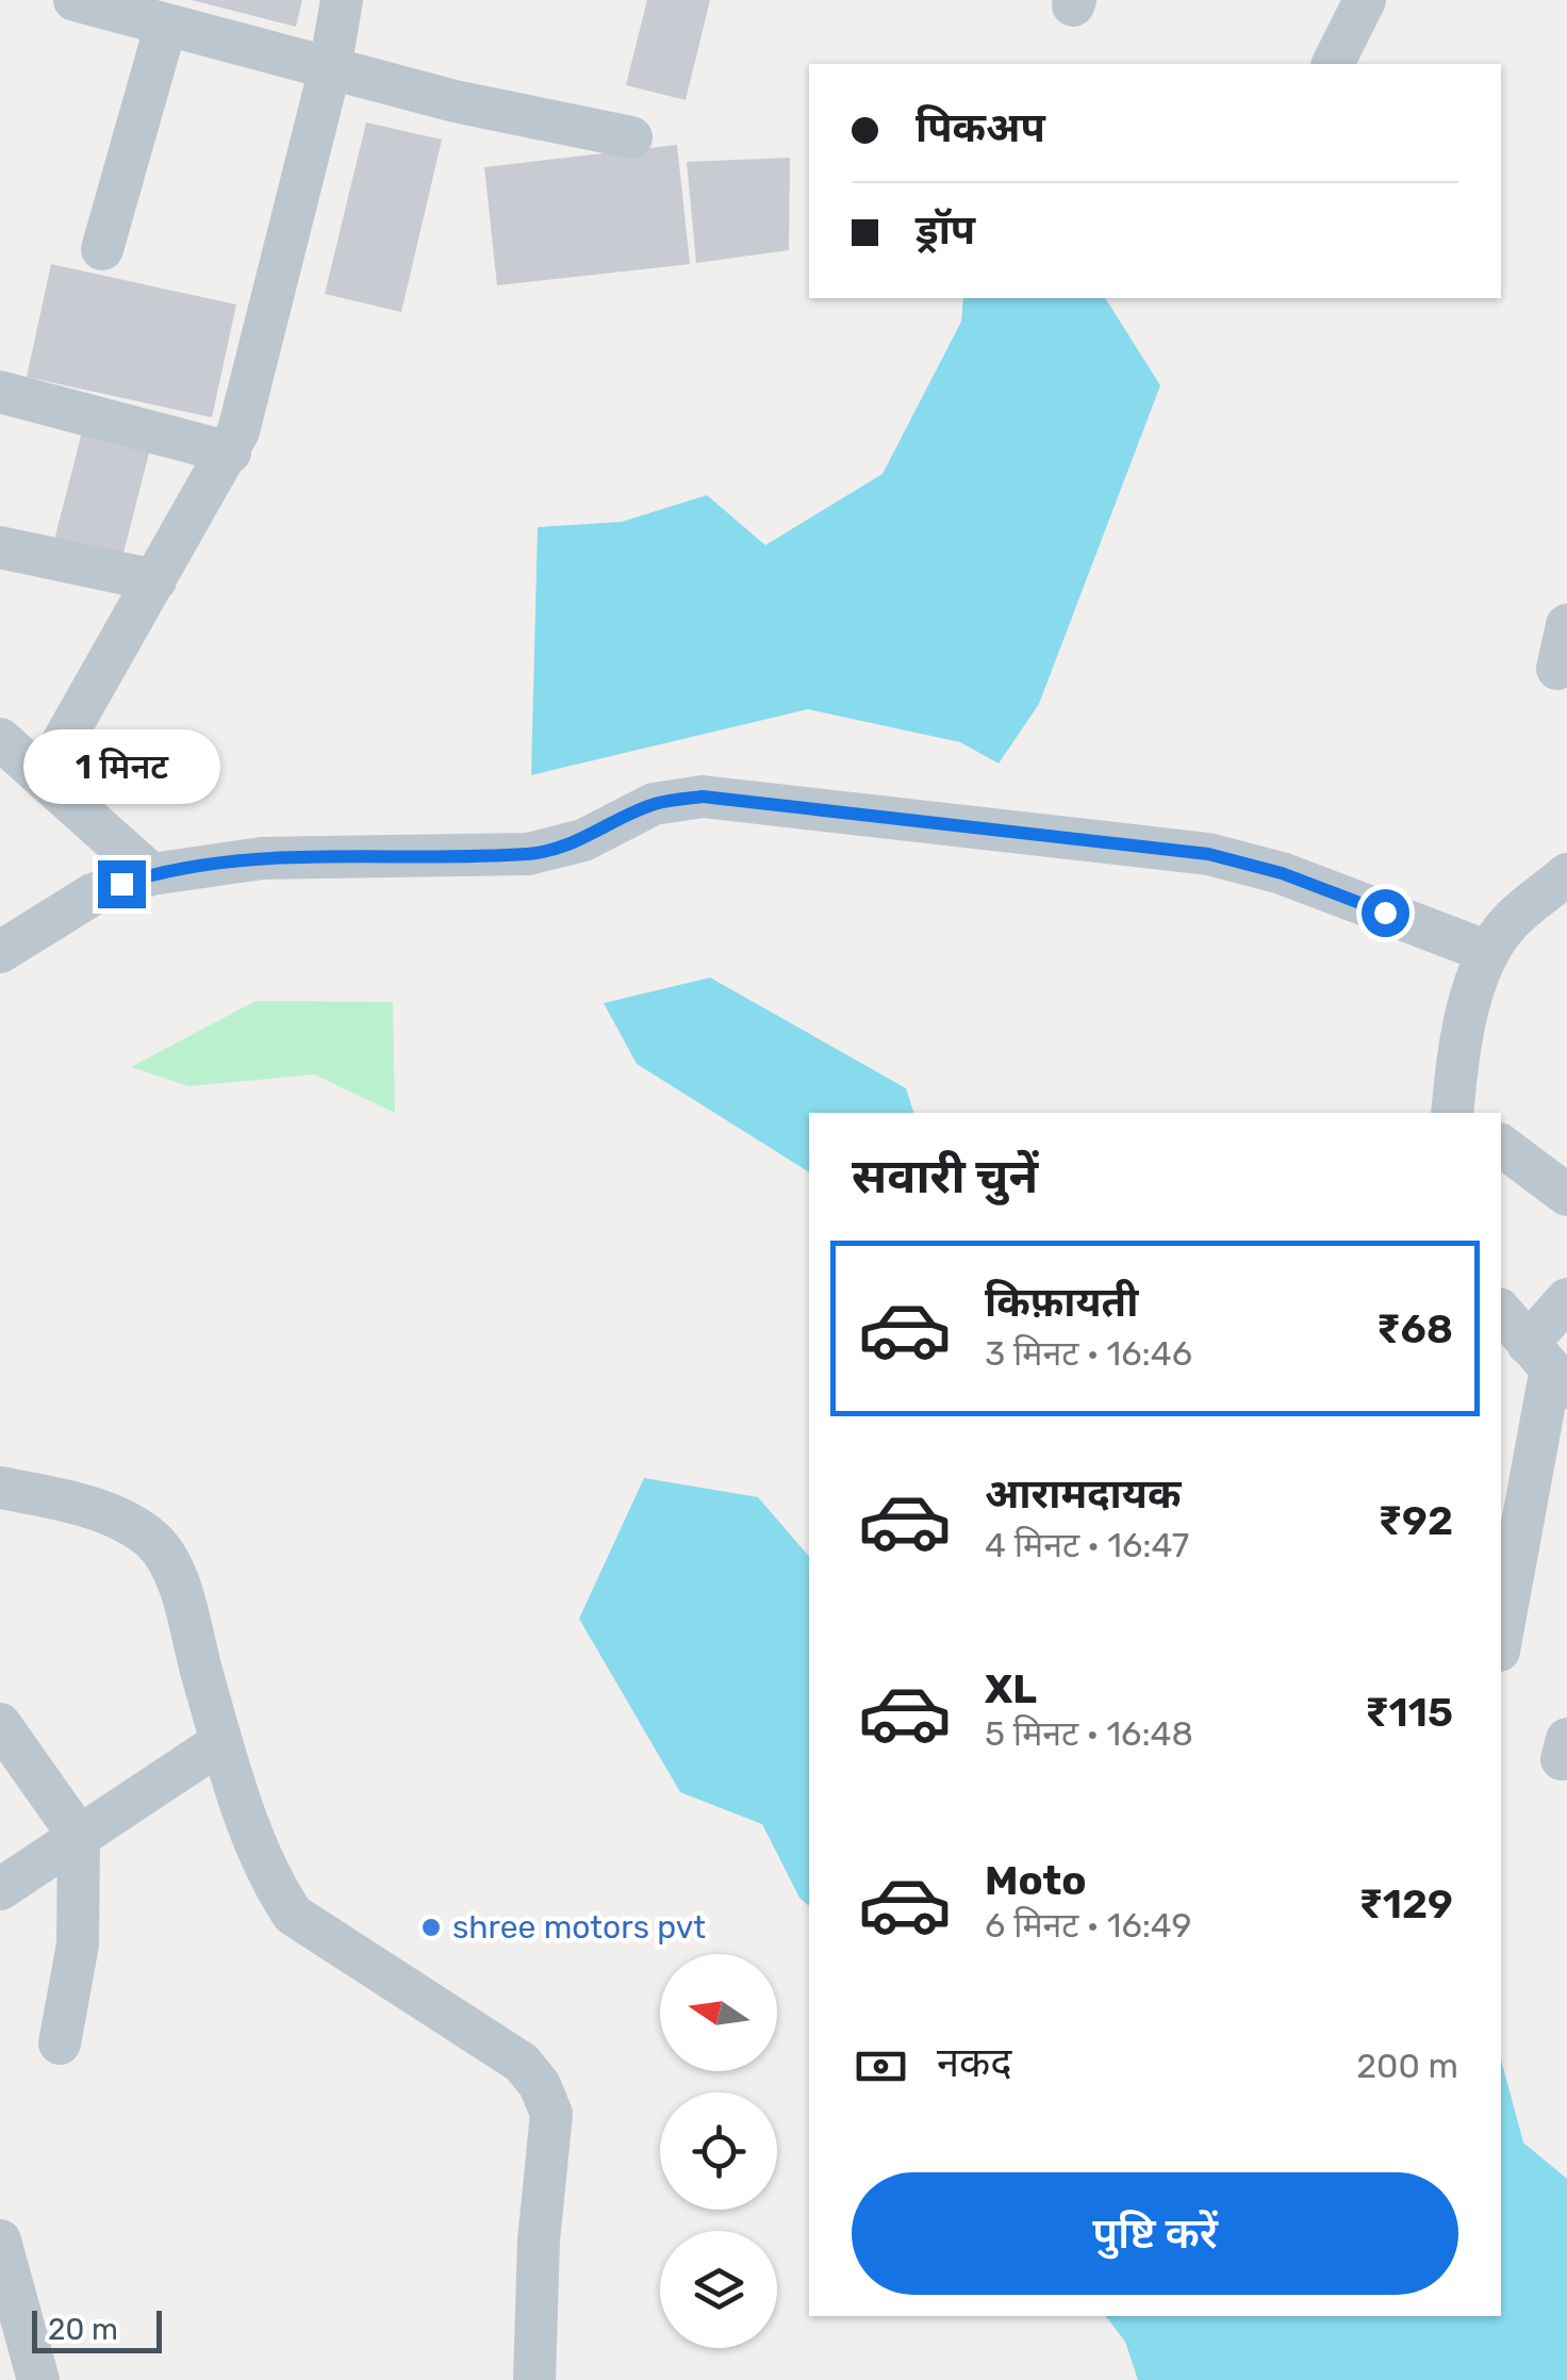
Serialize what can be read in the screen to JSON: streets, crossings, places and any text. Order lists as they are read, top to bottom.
{
  "places": ["shree motors pvt"],
  "scale_bar": "20 m",
  "north": "left",
  "page": {
    "banner": ["पिकअप", "ड्रॉप"],
    "bubble": "1 मिनट",
    "heading": "सवारी चुनें",
    "list": [
      {
        "name": "किफ़ायती",
        "note": "3 मिनट · 16:46",
        "value": "₹68"
      },
      {
        "name": "आरामदायक",
        "note": "4 मिनट · 16:47",
        "value": "₹92"
      },
      {
        "name": "XL",
        "note": "5 मिनट · 16:48",
        "value": "₹115"
      },
      {
        "name": "Moto",
        "note": "6 मिनट · 16:49",
        "value": "₹129"
      }
    ],
    "pay": ["नकद", "200 m"],
    "buttons": "पुष्टि करें",
    "scale": "20 m"
  }
}
